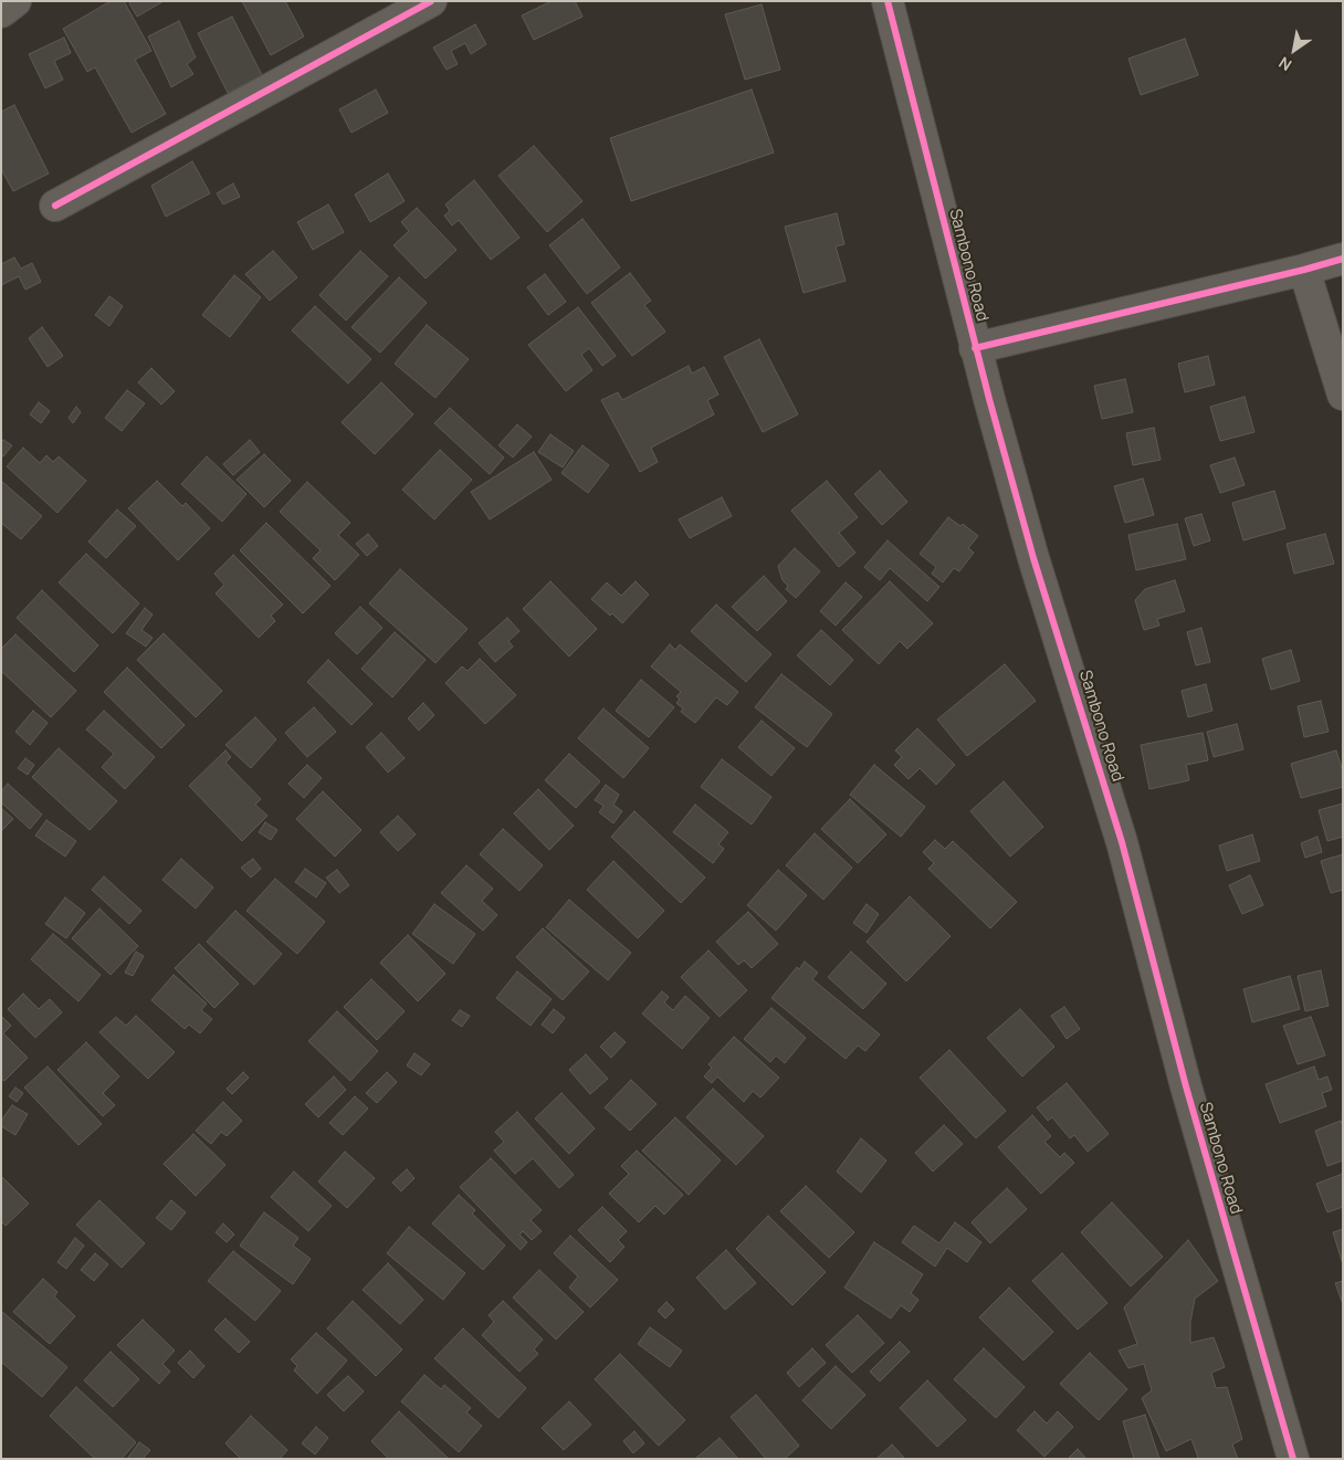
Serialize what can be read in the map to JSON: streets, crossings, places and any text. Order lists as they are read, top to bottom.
{
  "streets": {
    "street": ["Sambono Road"]
  },
  "north": "bottom left"
}
